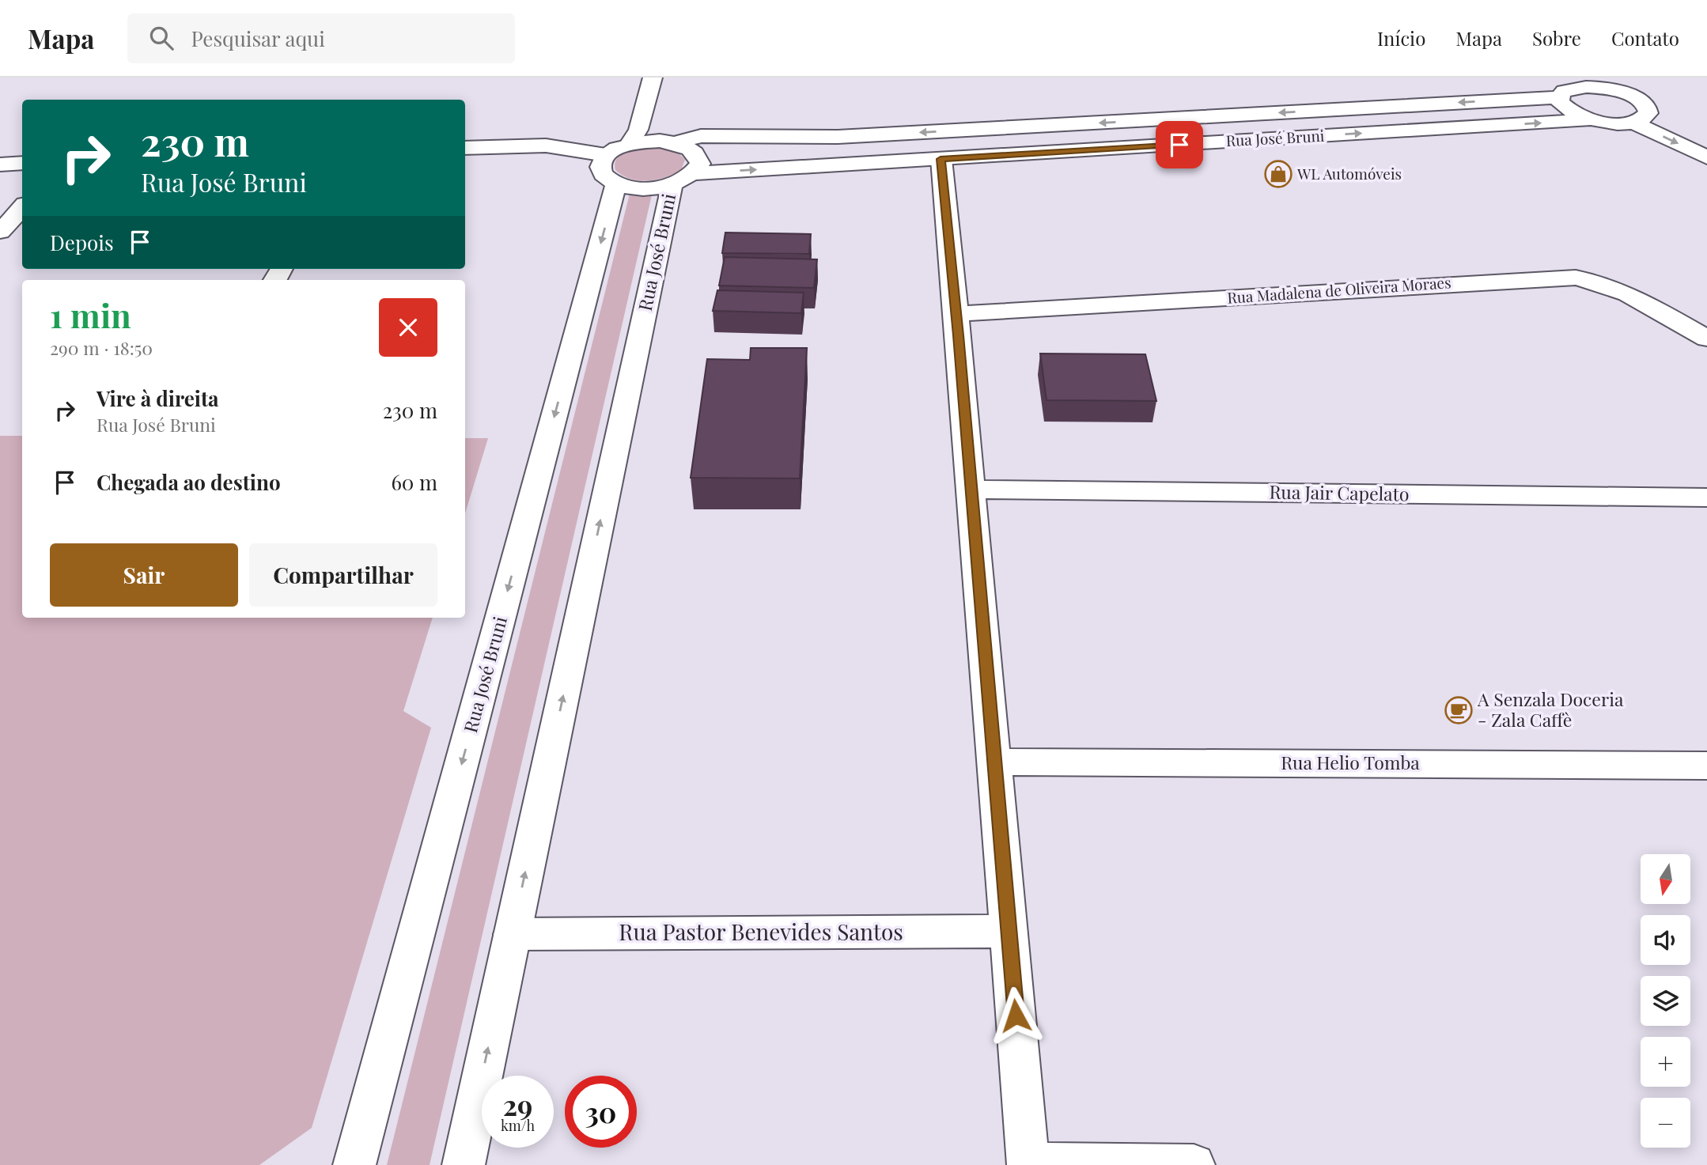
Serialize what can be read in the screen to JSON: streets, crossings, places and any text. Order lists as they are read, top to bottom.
{
  "streets": {
    "street": [
      "Rua José Bruni",
      "Rua Madalena de Oliveira Moraes",
      "Rua Jair Capelato",
      "Rua Helio Tomba",
      "Rua Pastor Benevides Santos"
    ]
  },
  "crossings": [
    ["Rua José Bruni", "Rua Pastor Benevides Santos"]
  ],
  "places": {
    "shop": ["WL Automóveis"],
    "cafe": ["A Senzala Doceria - Zala Caffè"]
  },
  "north": "bottom",
  "page": {
    "header": "Mapa",
    "search": "Pesquisar aqui",
    "nav": [
      "Início",
      "Mapa",
      "Sobre",
      "Contato"
    ],
    "turn": ["230 m", "Rua José Bruni"],
    "then": "Depois",
    "heading": ["1 min", "290 m · 18:50"],
    "list": [
      {
        "name": "Vire à direita",
        "note": "Rua José Bruni",
        "value": "230 m"
      },
      {
        "name": "Chegada ao destino",
        "value": "60 m"
      }
    ],
    "buttons": ["Sair", "Compartilhar"],
    "map_buttons": ["+", "−"],
    "speed": "29 km/h",
    "limit": "30"
  }
}
